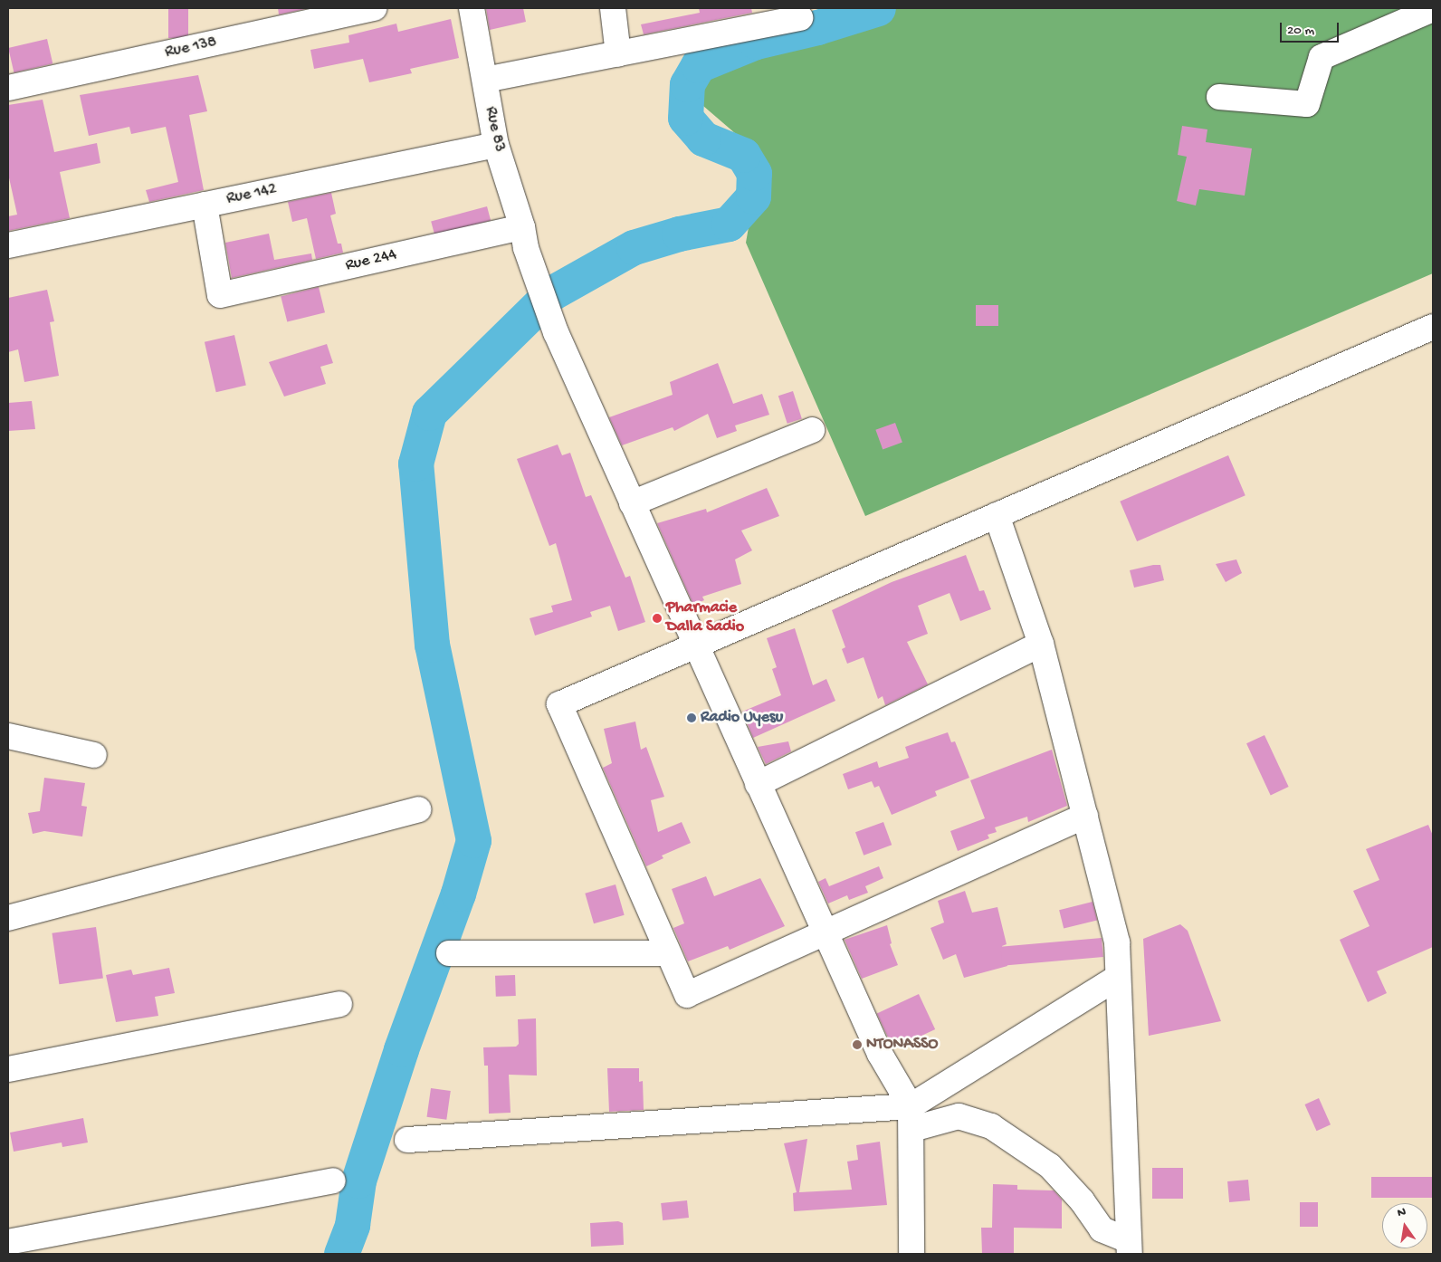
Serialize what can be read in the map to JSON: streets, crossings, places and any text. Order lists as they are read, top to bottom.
{
  "streets": {
    "street": [
      "Rue 138",
      "Rue 83",
      "Rue 142",
      "Rue 244"
    ]
  },
  "crossings": [
    ["Rue 83", "Rue 142"],
    ["Rue 83", "Rue 244"],
    ["Rue 142", "Rue 244"]
  ],
  "places": ["Pharmacie Dalla Sadio", "Radio Uyesu", "NTONASSO"],
  "scale_bar": "20 m",
  "north": "top"
}
